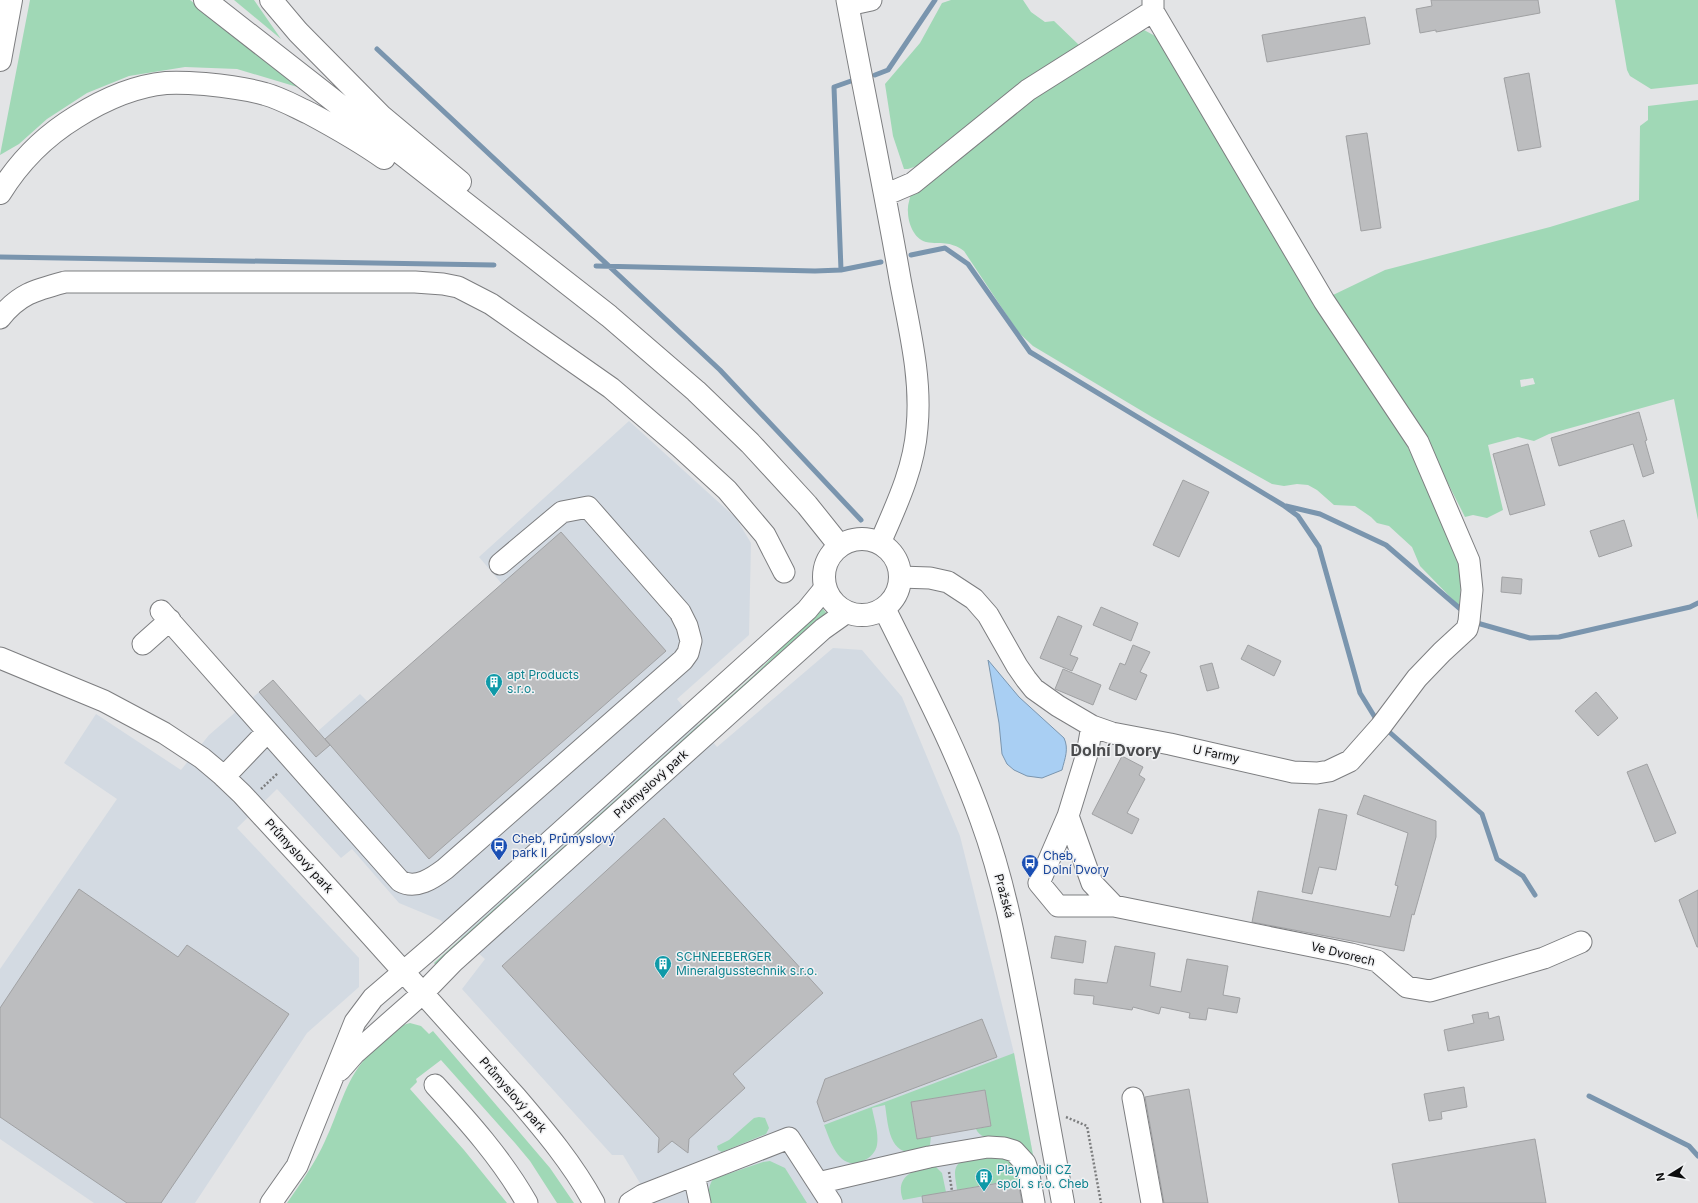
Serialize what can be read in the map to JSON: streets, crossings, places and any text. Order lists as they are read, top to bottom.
{
  "streets": {
    "main road": ["Pražská"],
    "street": ["U Farmy", "Průmyslový park", "Ve Dvorech"]
  },
  "crossings": [
    ["U Farmy", "Průmyslový park"],
    ["U Farmy", "Pražská"],
    ["U Farmy", "Ve Dvorech"],
    ["Průmyslový park", "Pražská"]
  ],
  "districts": ["Dolní Dvory"],
  "places": {
    "building": ["apt Products s.r.o.", "SCHNEEBERGER Mineralgusstechnik s.r.o.", "Playmobil CZ spol. s r.o. Cheb"],
    "bus stop": ["Cheb, Průmyslový park II", "Cheb, Dolní Dvory"]
  },
  "north": "left"
}
